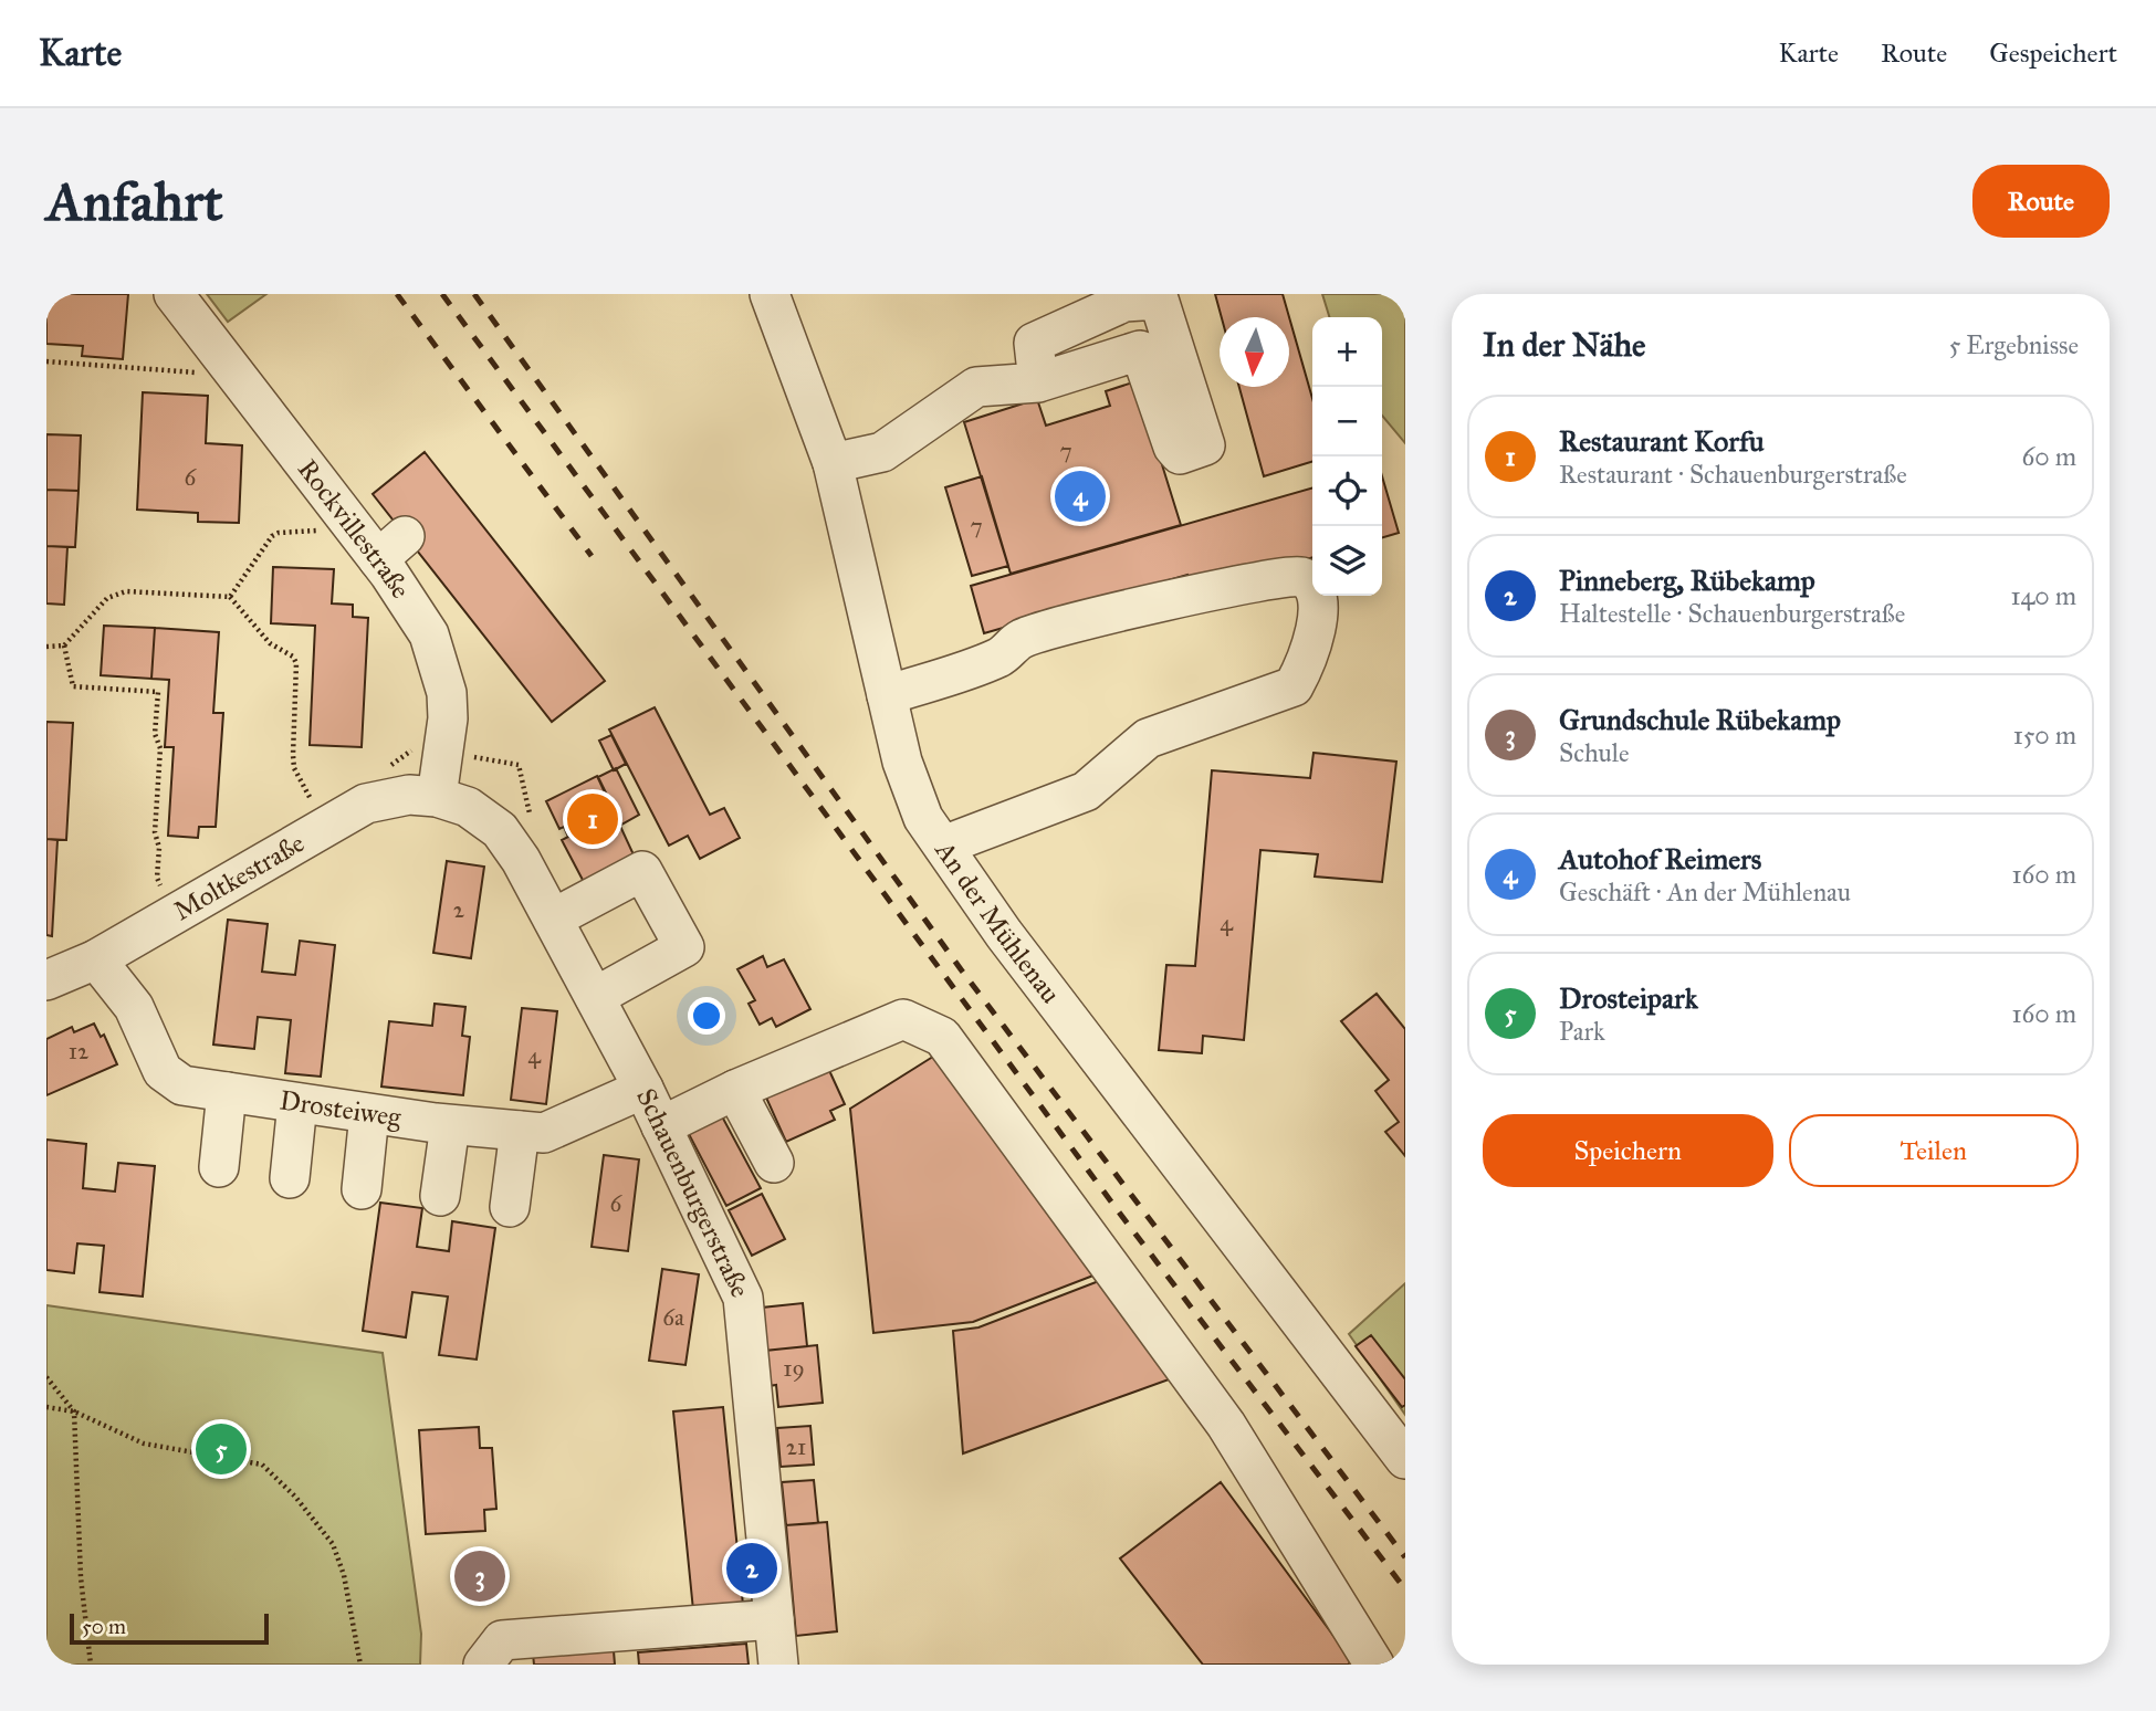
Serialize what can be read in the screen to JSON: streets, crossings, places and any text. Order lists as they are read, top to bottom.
{
  "streets": {
    "street": [
      "Rockvillestraße",
      "Moltkestraße",
      "An der Mühlenau",
      "Drosteiweg",
      "Schauenburgerstraße"
    ]
  },
  "crossings": [
    ["Rockvillestraße", "Moltkestraße"],
    ["Rockvillestraße", "Schauenburgerstraße"],
    ["Moltkestraße", "Drosteiweg"],
    ["Moltkestraße", "Schauenburgerstraße"],
    ["Drosteiweg", "Schauenburgerstraße"]
  ],
  "house_numbers": [
    "7",
    "6",
    "7",
    "2",
    "4",
    "12",
    "4",
    "6",
    "6a",
    "19",
    "21"
  ],
  "scale_bar": "50 m",
  "north": "bottom",
  "page": {
    "header": "Karte",
    "nav": ["Karte", "Route", "Gespeichert"],
    "buttons": [
      "Route",
      ["Speichern", "Teilen"]
    ],
    "title": "Anfahrt",
    "heading": ["In der Nähe", "5 Ergebnisse"],
    "map_buttons": ["+", "−"],
    "list": [
      {
        "mark": "1",
        "name": "Restaurant Korfu",
        "note": "Restaurant · Schauenburgerstraße",
        "value": "60 m"
      },
      {
        "mark": "2",
        "name": "Pinneberg, Rübekamp",
        "note": "Haltestelle · Schauenburgerstraße",
        "value": "140 m"
      },
      {
        "mark": "3",
        "name": "Grundschule Rübekamp",
        "note": "Schule",
        "value": "150 m"
      },
      {
        "mark": "4",
        "name": "Autohof Reimers",
        "note": "Geschäft · An der Mühlenau",
        "value": "160 m"
      },
      {
        "mark": "5",
        "name": "Drosteipark",
        "note": "Park",
        "value": "160 m"
      }
    ],
    "pins": [
      "4",
      "1",
      "5",
      "2",
      "3"
    ],
    "scale": "50 m"
  }
}
